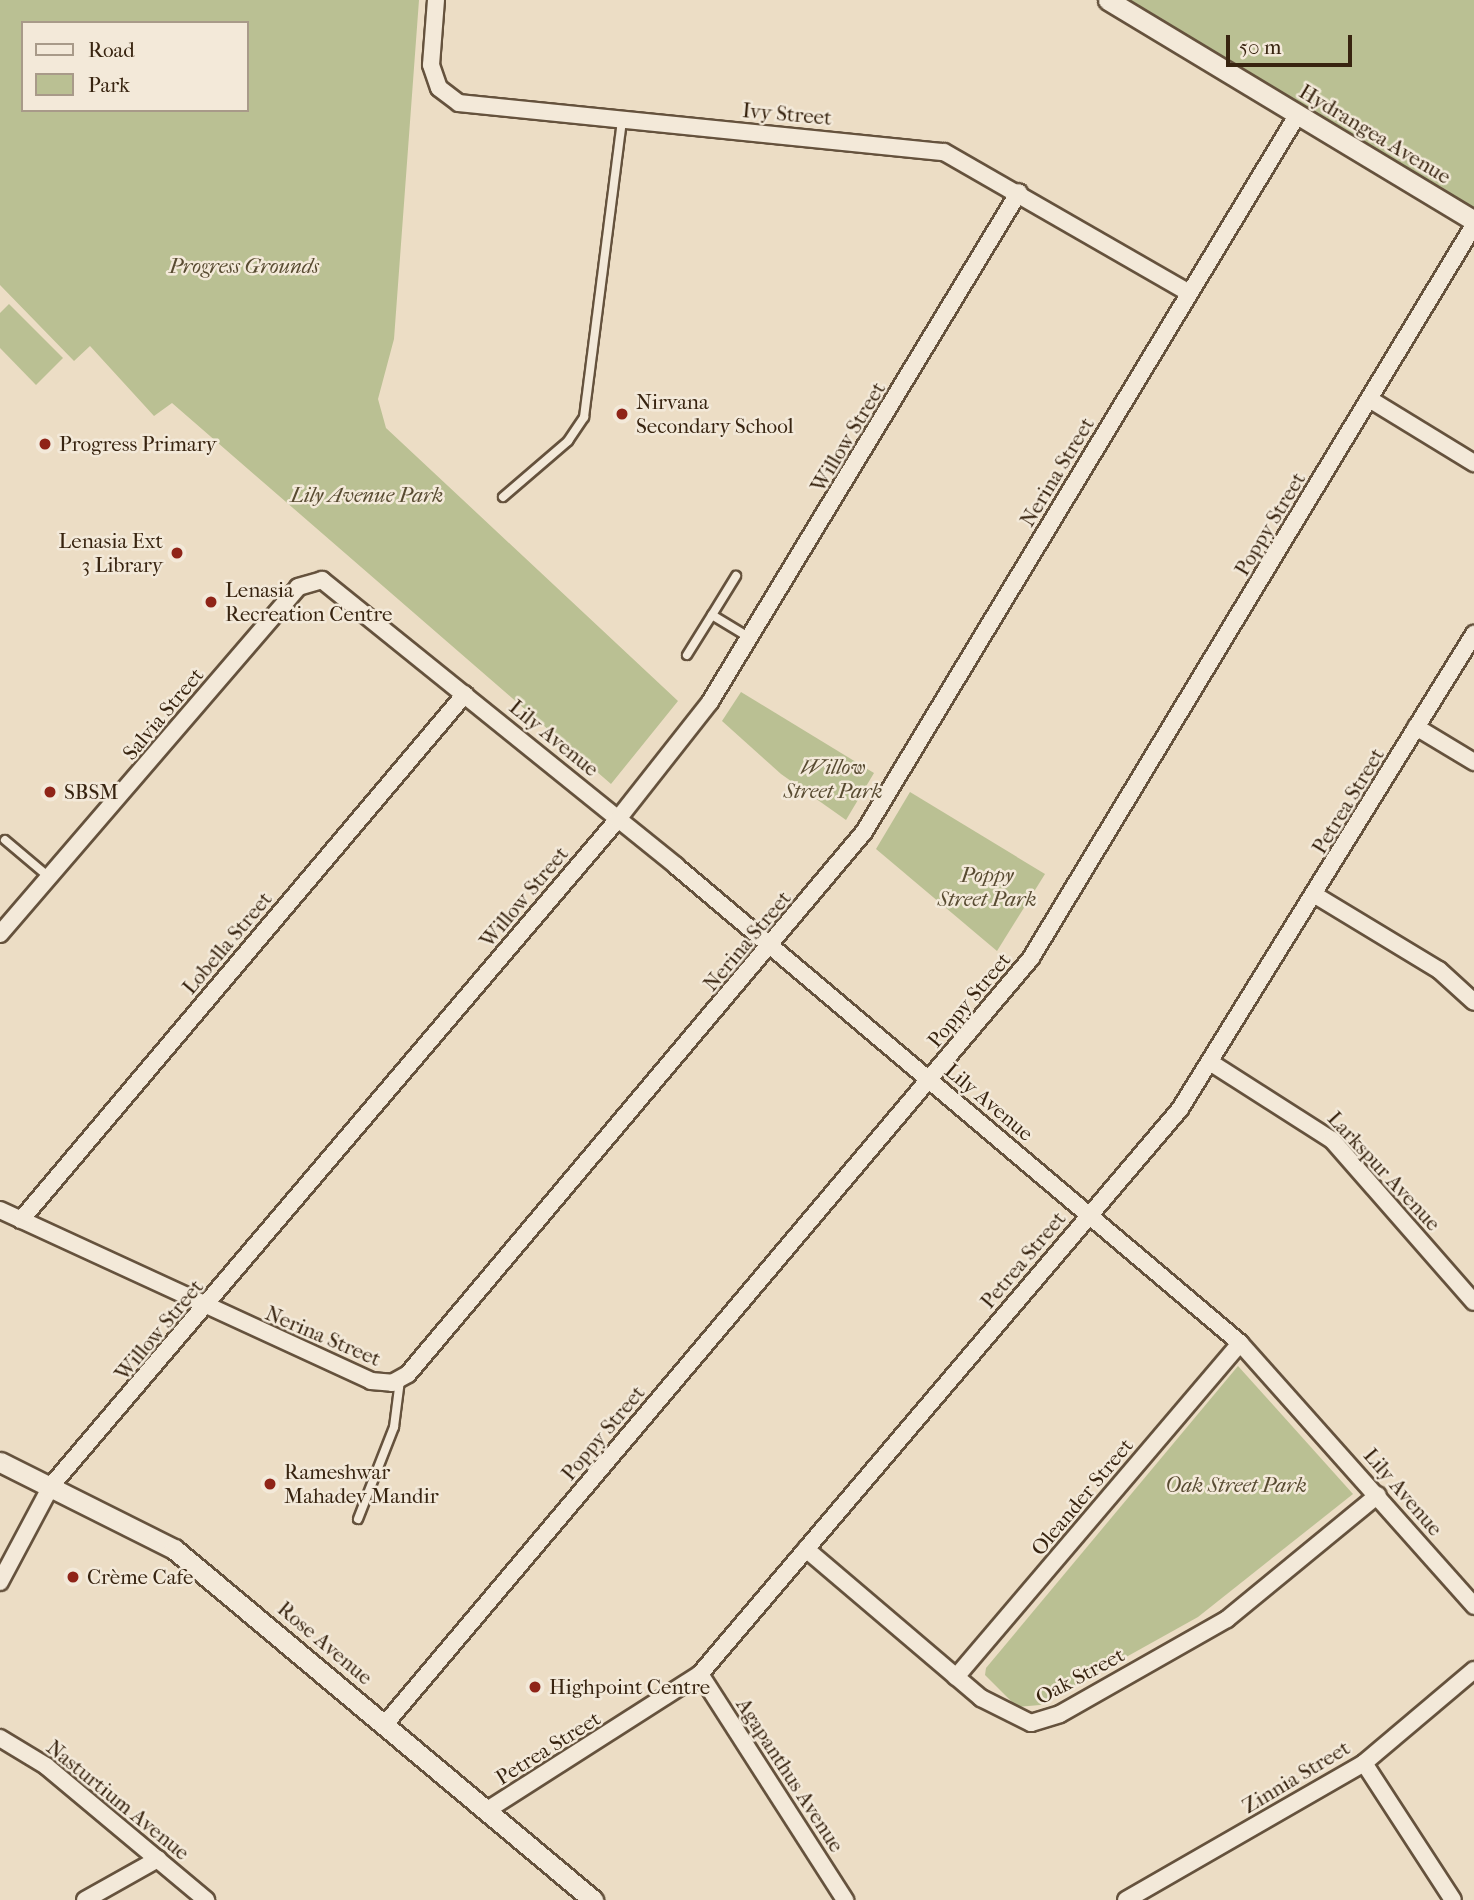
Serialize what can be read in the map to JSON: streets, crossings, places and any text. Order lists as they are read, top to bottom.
{
  "streets": {
    "street": [
      "Ivy Street",
      "Hydrangea Avenue",
      "Willow Street",
      "Nerina Street",
      "Poppy Street",
      "Salvia Street",
      "Lily Avenue",
      "Petrea Street",
      "Lobella Street",
      "Larkspur Avenue",
      "Oleander Street",
      "Rose Avenue",
      "Oak Street",
      "Agapanthus Avenue",
      "Zinnia Street",
      "Nasturtium Avenue"
    ]
  },
  "crossings": [
    ["Ivy Street", "Willow Street"],
    ["Ivy Street", "Nerina Street"],
    ["Hydrangea Avenue", "Nerina Street"],
    ["Hydrangea Avenue", "Poppy Street"],
    ["Willow Street", "Nerina Street"],
    ["Willow Street", "Lily Avenue"],
    ["Willow Street", "Rose Avenue"],
    ["Nerina Street", "Lily Avenue"],
    ["Nerina Street", "Lobella Street"],
    ["Poppy Street", "Lily Avenue"],
    ["Poppy Street", "Rose Avenue"],
    ["Salvia Street", "Lily Avenue"],
    ["Lily Avenue", "Petrea Street"],
    ["Lily Avenue", "Lobella Street"],
    ["Lily Avenue", "Oleander Street"],
    ["Lily Avenue", "Oak Street"],
    ["Petrea Street", "Larkspur Avenue"],
    ["Petrea Street", "Rose Avenue"],
    ["Petrea Street", "Oak Street"],
    ["Petrea Street", "Agapanthus Avenue"],
    ["Oleander Street", "Oak Street"]
  ],
  "parks": [
    "Progress Grounds",
    "Lily Avenue Park",
    "Willow Street Park",
    "Poppy Street Park",
    "Oak Street Park"
  ],
  "places": [
    "Nirvana Secondary School",
    "Progress Primary",
    "Lenasia Ext 3 Library",
    "Lenasia Recreation Centre",
    "SBSM",
    "Rameshwar Mahadev Mandir",
    "Crème Cafe",
    "Highpoint Centre"
  ],
  "legend": ["Road", "Park"],
  "scale_bar": "50 m"
}
